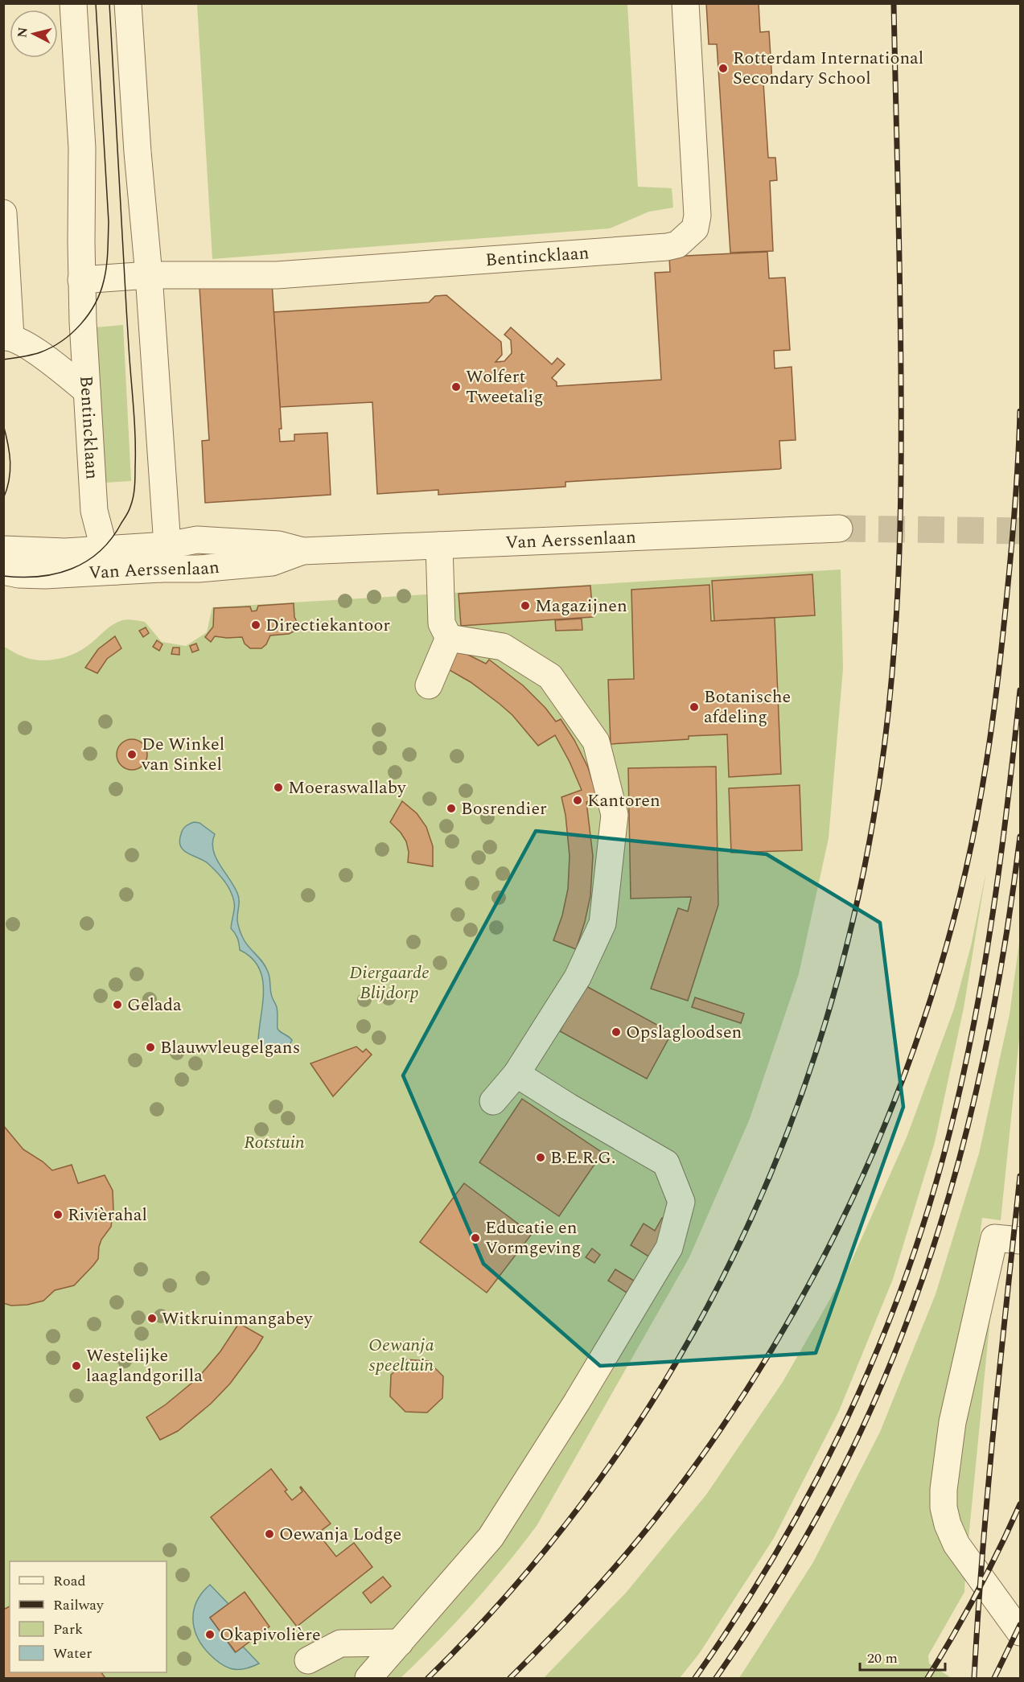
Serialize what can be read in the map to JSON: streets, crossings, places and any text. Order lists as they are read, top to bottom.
{
  "streets": {
    "street": ["Bentincklaan", "Van Aerssenlaan"]
  },
  "crossings": [
    ["Bentincklaan", "Van Aerssenlaan"]
  ],
  "parks": ["Diergaarde Blijdorp", "Rotstuin", "Oewanja speeltuin"],
  "places": [
    "Rotterdam International Secondary School",
    "Wolfert Tweetalig",
    "Magazijnen",
    "Directiekantoor",
    "Botanische afdeling",
    "De Winkel van Sinkel",
    "Moeraswallaby",
    "Kantoren",
    "Bosrendier",
    "Gelada",
    "Opslagloodsen",
    "Blauwvleugelgans",
    "B.E.R.G.",
    "Rivièrahal",
    "Educatie en Vormgeving",
    "Witkruinmangabey",
    "Westelijke laaglandgorilla",
    "Oewanja Lodge",
    "Okapivolière"
  ],
  "legend": [
    "Road",
    "Railway",
    "Park",
    "Water"
  ],
  "scale_bar": "20 m",
  "north": "left"
}
